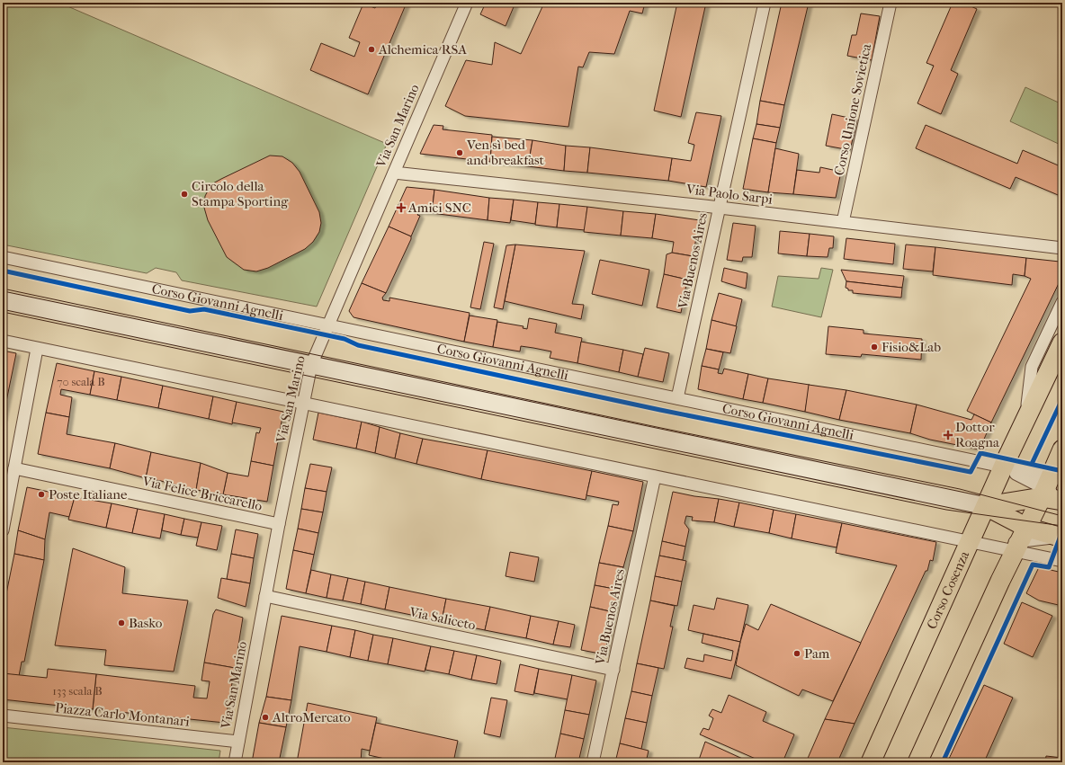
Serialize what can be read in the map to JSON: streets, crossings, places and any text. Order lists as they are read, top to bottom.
{
  "streets": {
    "main road": ["Corso Cosenza"],
    "street": [
      "Corso Unione Sovietica",
      "Via San Marino",
      "Via Paolo Sarpi",
      "Via Buenos Aires",
      "Corso Giovanni Agnelli",
      "Via Felice Briccarello",
      "Via Saliceto",
      "Piazza Carlo Montanari"
    ]
  },
  "crossings": [
    ["Corso Unione Sovietica", "Via Paolo Sarpi"],
    ["Via San Marino", "Via Paolo Sarpi"],
    ["Via San Marino", "Corso Giovanni Agnelli"],
    ["Via San Marino", "Via Felice Briccarello"],
    ["Via San Marino", "Via Saliceto"],
    ["Via San Marino", "Piazza Carlo Montanari"],
    ["Via Paolo Sarpi", "Via Buenos Aires"],
    ["Via Buenos Aires", "Corso Giovanni Agnelli"],
    ["Via Buenos Aires", "Via Saliceto"],
    ["Corso Giovanni Agnelli", "Corso Cosenza"]
  ],
  "places": {
    "other": [
      "Alchemica RSA",
      "Ven sì bed and breakfast",
      "Circolo della Stampa Sporting",
      "Fisio&Lab",
      "Poste Italiane",
      "Basko",
      "Pam",
      "AltroMercato"
    ],
    "health": ["Amici SNC", "Dottor Roagna"]
  },
  "house_numbers": ["70 scala B", "133 scala B"]
}
